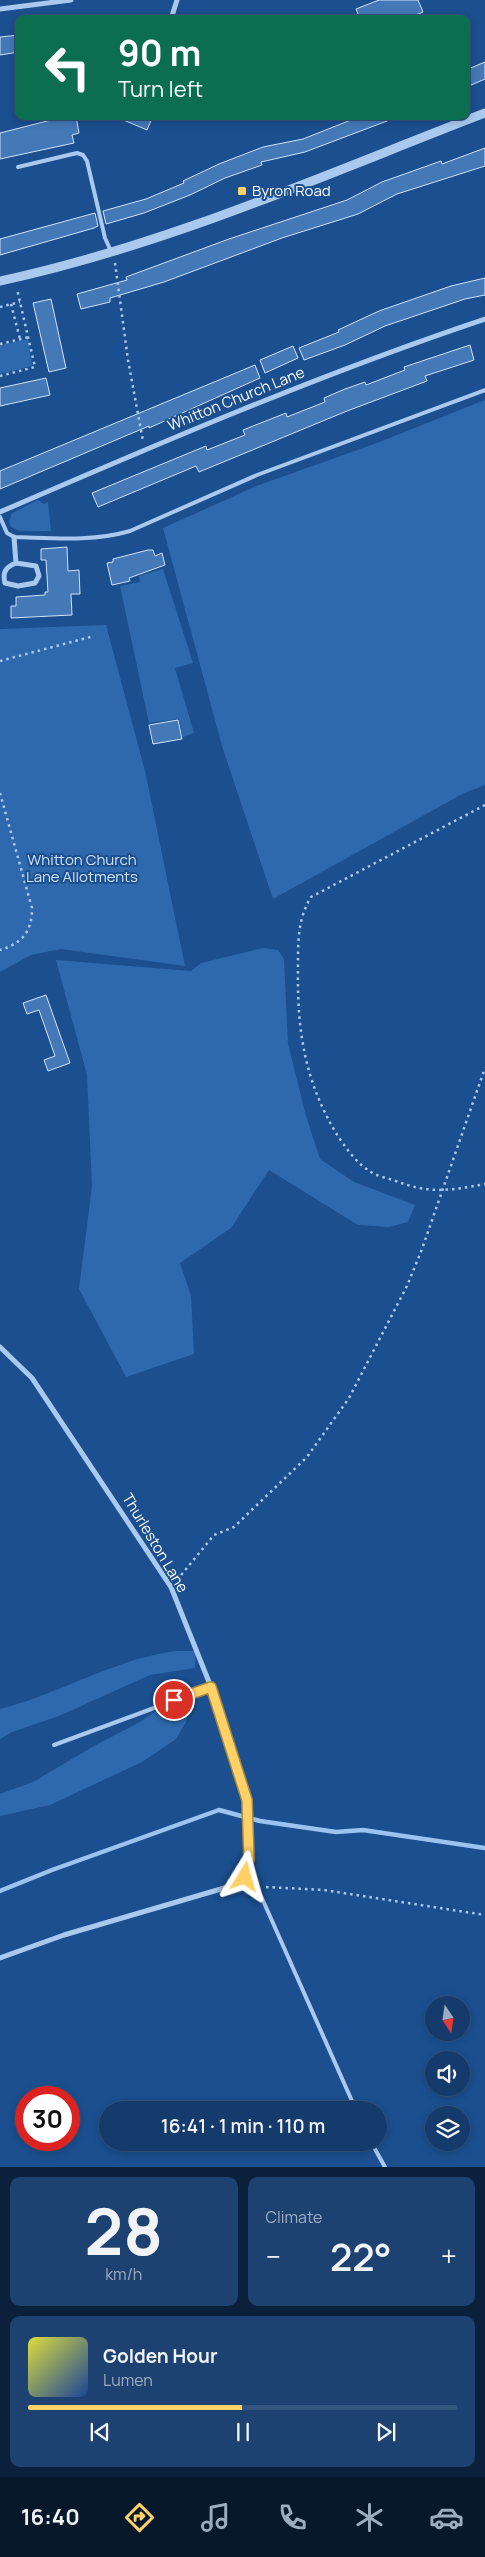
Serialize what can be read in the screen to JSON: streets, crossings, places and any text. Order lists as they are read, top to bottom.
{
  "streets": {
    "street": ["Whitton Church Lane", "Thurleston Lane"]
  },
  "parks": ["Whitton Church Lane Allotments"],
  "places": {
    "transit": ["Byron Road"]
  },
  "north": "bottom",
  "page": {
    "turn": ["90 m", "Turn left"],
    "limit": "30",
    "trip": "16:41 · 1 min · 110 m",
    "tile": [
      ["28", "km/h"],
      "Climate"
    ],
    "heat": ["−", "22°", "+"],
    "song": ["Golden Hour", "Lumen"],
    "tabs": "16:40"
  }
}
